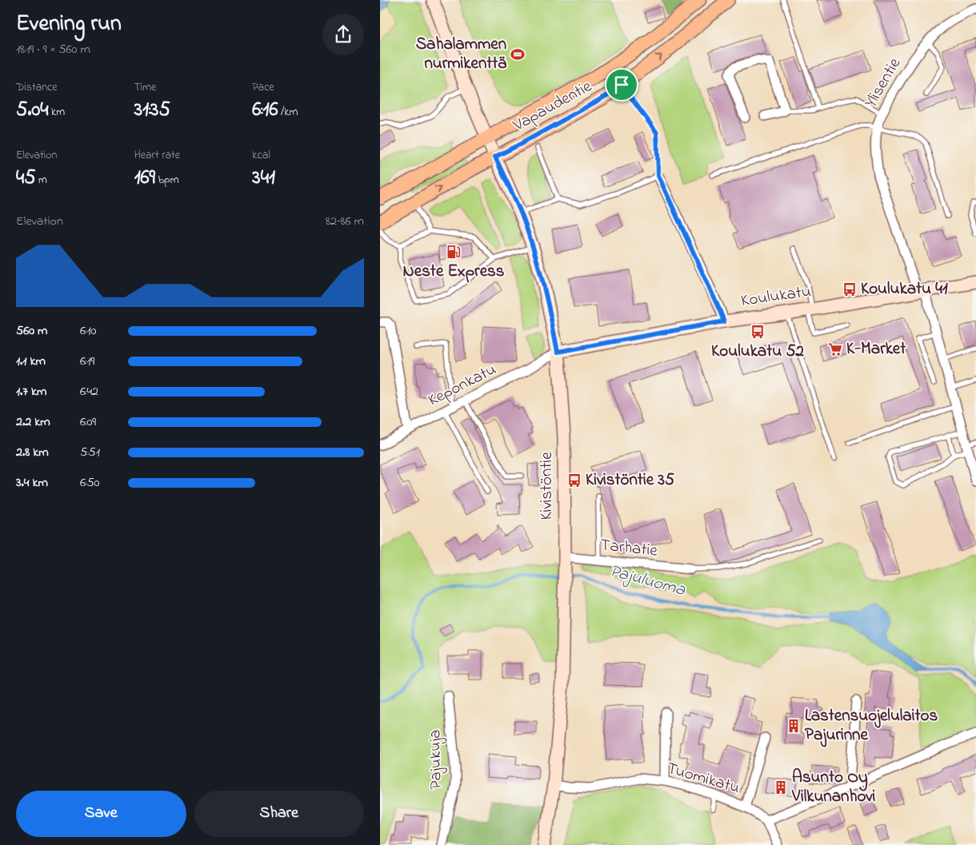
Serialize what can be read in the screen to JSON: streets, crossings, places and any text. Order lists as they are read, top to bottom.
{
  "streets": {
    "main road": ["Vapaudentie", "Koulukatu", "Kivistöntie"],
    "street": [
      "Ylisentie",
      "Keponkatu",
      "Tarhatie",
      "Pajukuja",
      "Tuomikatu"
    ]
  },
  "crossings": [
    ["Ylisentie", "Koulukatu"],
    ["Vapaudentie", "Kivistöntie"],
    ["Koulukatu", "Keponkatu"],
    ["Koulukatu", "Kivistöntie"],
    ["Keponkatu", "Kivistöntie"],
    ["Kivistöntie", "Tarhatie"],
    ["Kivistöntie", "Tuomikatu"]
  ],
  "water": ["Pajuluoma"],
  "places": {
    "sports": ["Sahalammen nurmikenttä"],
    "fuel station": ["Neste Express"],
    "bus stop": ["Koulukatu 41", "Koulukatu 52", "Kivistöntie 35"],
    "supermarket": ["K-Market"],
    "building": ["Lastensuojelulaitos Pajurinne", "Asunto Oy Vilkunanhovi"]
  },
  "page": {
    "heading": ["Evening run", "18:19 · 9 × 560 m"],
    "stats": [
      ["Distance", "5.04 km"],
      ["Time", "31:35"],
      ["Pace", "6:16 /km"],
      ["Elevation", "45 m"],
      ["Heart rate", "169 bpm"],
      ["kcal", "341"]
    ],
    "chart": ["Elevation", "82–86 m"],
    "list": [
      {
        "name": "560 m",
        "note": "6:10"
      },
      {
        "name": "1.1 km",
        "note": "6:19"
      },
      {
        "name": "1.7 km",
        "note": "6:42"
      },
      {
        "name": "2.2 km",
        "note": "6:09"
      },
      {
        "name": "2.8 km",
        "note": "5:51"
      },
      {
        "name": "3.4 km",
        "note": "6:50"
      }
    ],
    "buttons": ["Save", "Share"]
  }
}
